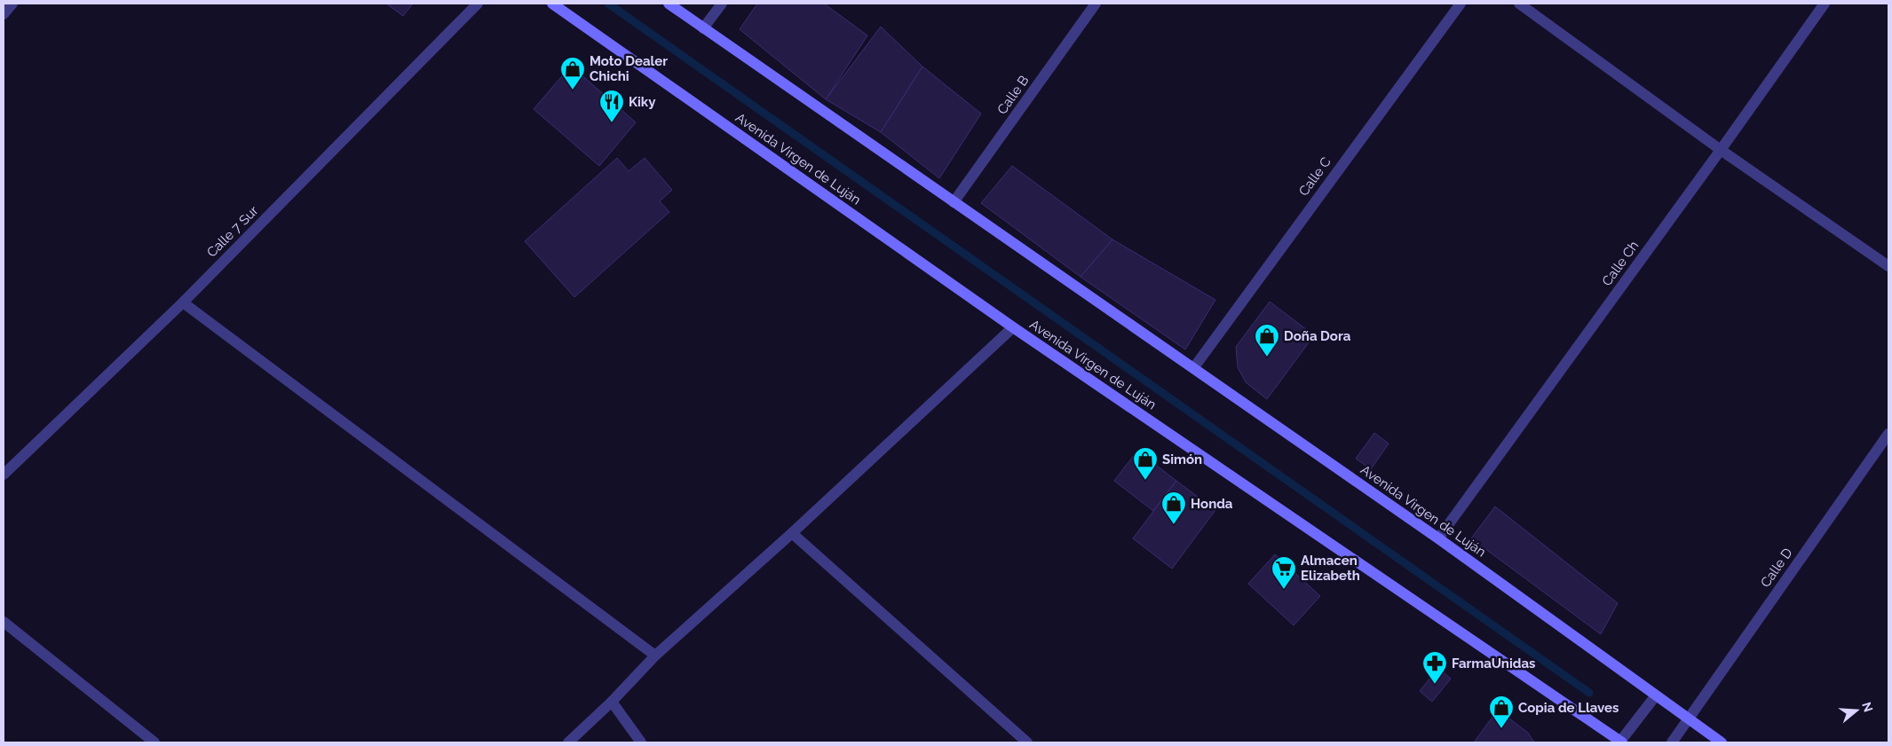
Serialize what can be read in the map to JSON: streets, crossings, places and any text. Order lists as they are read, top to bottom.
{
  "streets": {
    "main road": ["Avenida Virgen de Luján"],
    "street": [
      "Calle B",
      "Calle C",
      "Calle 7 Sur",
      "Calle Ch",
      "Calle D"
    ]
  },
  "crossings": [
    ["Calle B", "Avenida Virgen de Luján"],
    ["Avenida Virgen de Luján", "Calle C"],
    ["Avenida Virgen de Luján", "Calle Ch"],
    ["Avenida Virgen de Luján", "Calle D"]
  ],
  "places": {
    "shop": [
      "Moto Dealer Chichi",
      "Doña Dora",
      "Simón",
      "Honda",
      "Copia de Llaves"
    ],
    "restaurant": ["Kiky"],
    "supermarket": ["Almacen Elizabeth"],
    "pharmacy": ["FarmaUnidas"]
  },
  "north": "right"
}
